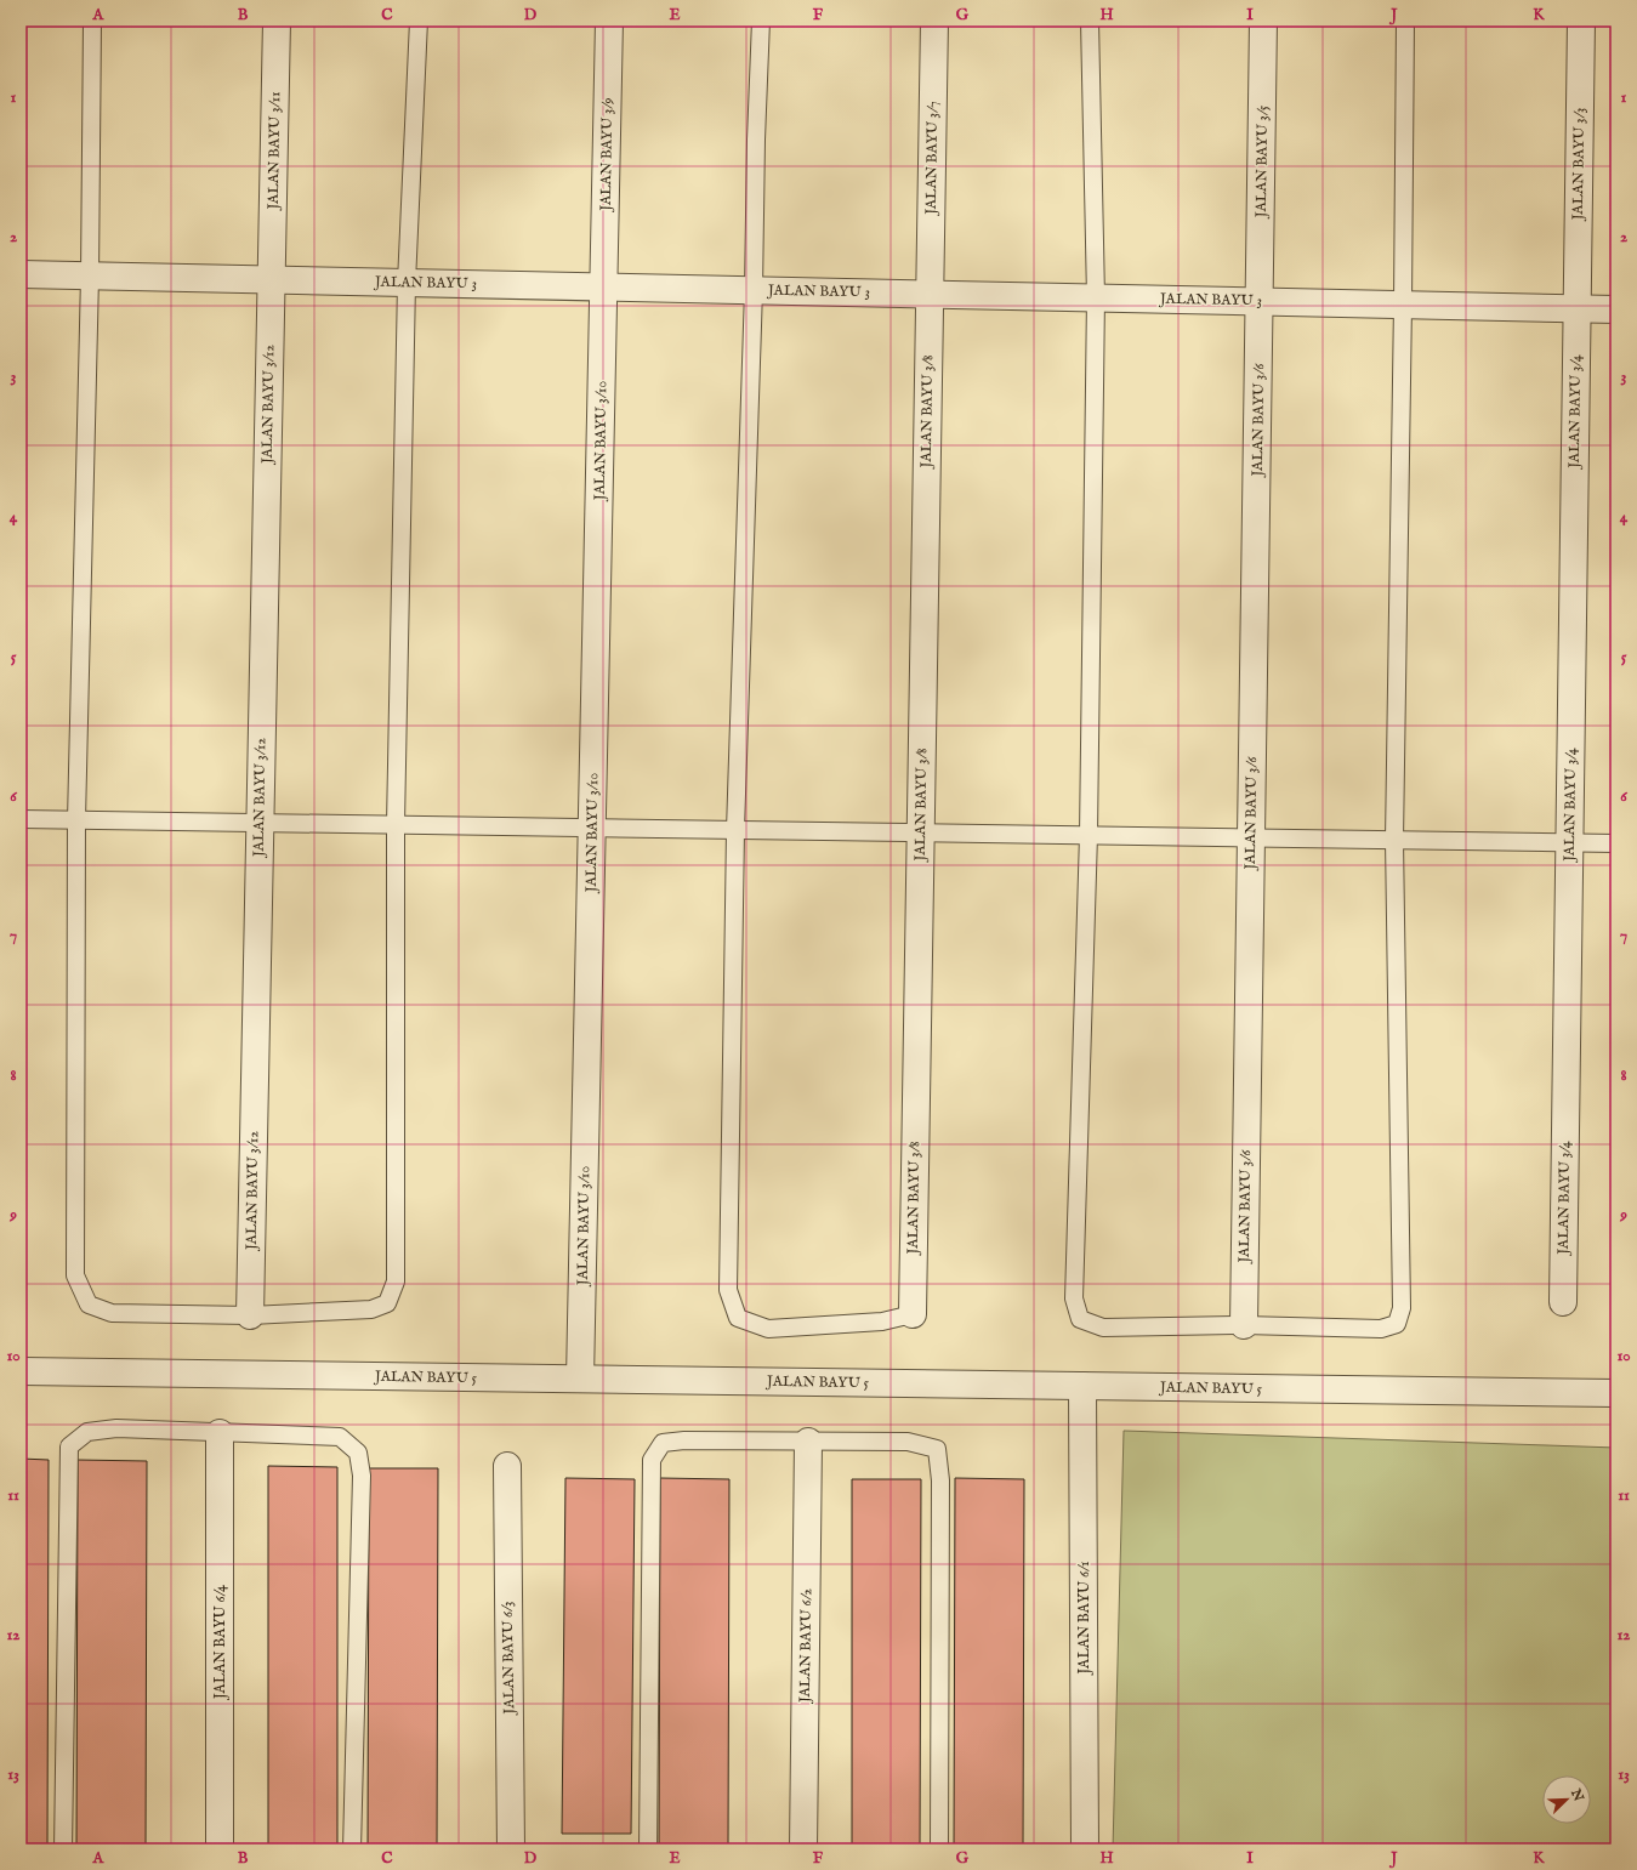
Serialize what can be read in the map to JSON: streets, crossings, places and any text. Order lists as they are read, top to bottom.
{
  "streets": {
    "street": [
      "JALAN BAYU 3/11",
      "JALAN BAYU 3/9",
      "JALAN BAYU 3/7",
      "JALAN BAYU 3/5",
      "JALAN BAYU 3/3",
      "JALAN BAYU 3",
      "JALAN BAYU 3/12",
      "JALAN BAYU 3/8",
      "JALAN BAYU 3/4",
      "JALAN BAYU 3/6",
      "JALAN BAYU 3/10",
      "JALAN BAYU 5",
      "JALAN BAYU 6/1",
      "JALAN BAYU 6/4",
      "JALAN BAYU 6/2",
      "JALAN BAYU 6/3"
    ]
  },
  "crossings": [
    ["JALAN BAYU 3/11", "JALAN BAYU 3"],
    ["JALAN BAYU 3/11", "JALAN BAYU 3/12"],
    ["JALAN BAYU 3/9", "JALAN BAYU 3"],
    ["JALAN BAYU 3/9", "JALAN BAYU 3/10"],
    ["JALAN BAYU 3/7", "JALAN BAYU 3"],
    ["JALAN BAYU 3/7", "JALAN BAYU 3/8"],
    ["JALAN BAYU 3/5", "JALAN BAYU 3"],
    ["JALAN BAYU 3/5", "JALAN BAYU 3/6"],
    ["JALAN BAYU 3/3", "JALAN BAYU 3"],
    ["JALAN BAYU 3/3", "JALAN BAYU 3/4"],
    ["JALAN BAYU 3", "JALAN BAYU 3/12"],
    ["JALAN BAYU 3", "JALAN BAYU 3/8"],
    ["JALAN BAYU 3", "JALAN BAYU 3/4"],
    ["JALAN BAYU 3", "JALAN BAYU 3/6"],
    ["JALAN BAYU 3", "JALAN BAYU 3/10"],
    ["JALAN BAYU 3/10", "JALAN BAYU 5"],
    ["JALAN BAYU 5", "JALAN BAYU 6/1"]
  ],
  "north": "top right",
  "grid": {
    "columns": [
      "A",
      "B",
      "C",
      "D",
      "E",
      "F",
      "G",
      "H",
      "I",
      "J",
      "K"
    ],
    "rows": [
      "1",
      "2",
      "3",
      "4",
      "5",
      "6",
      "7",
      "8",
      "9",
      "10",
      "11",
      "12",
      "13"
    ]
  }
}
